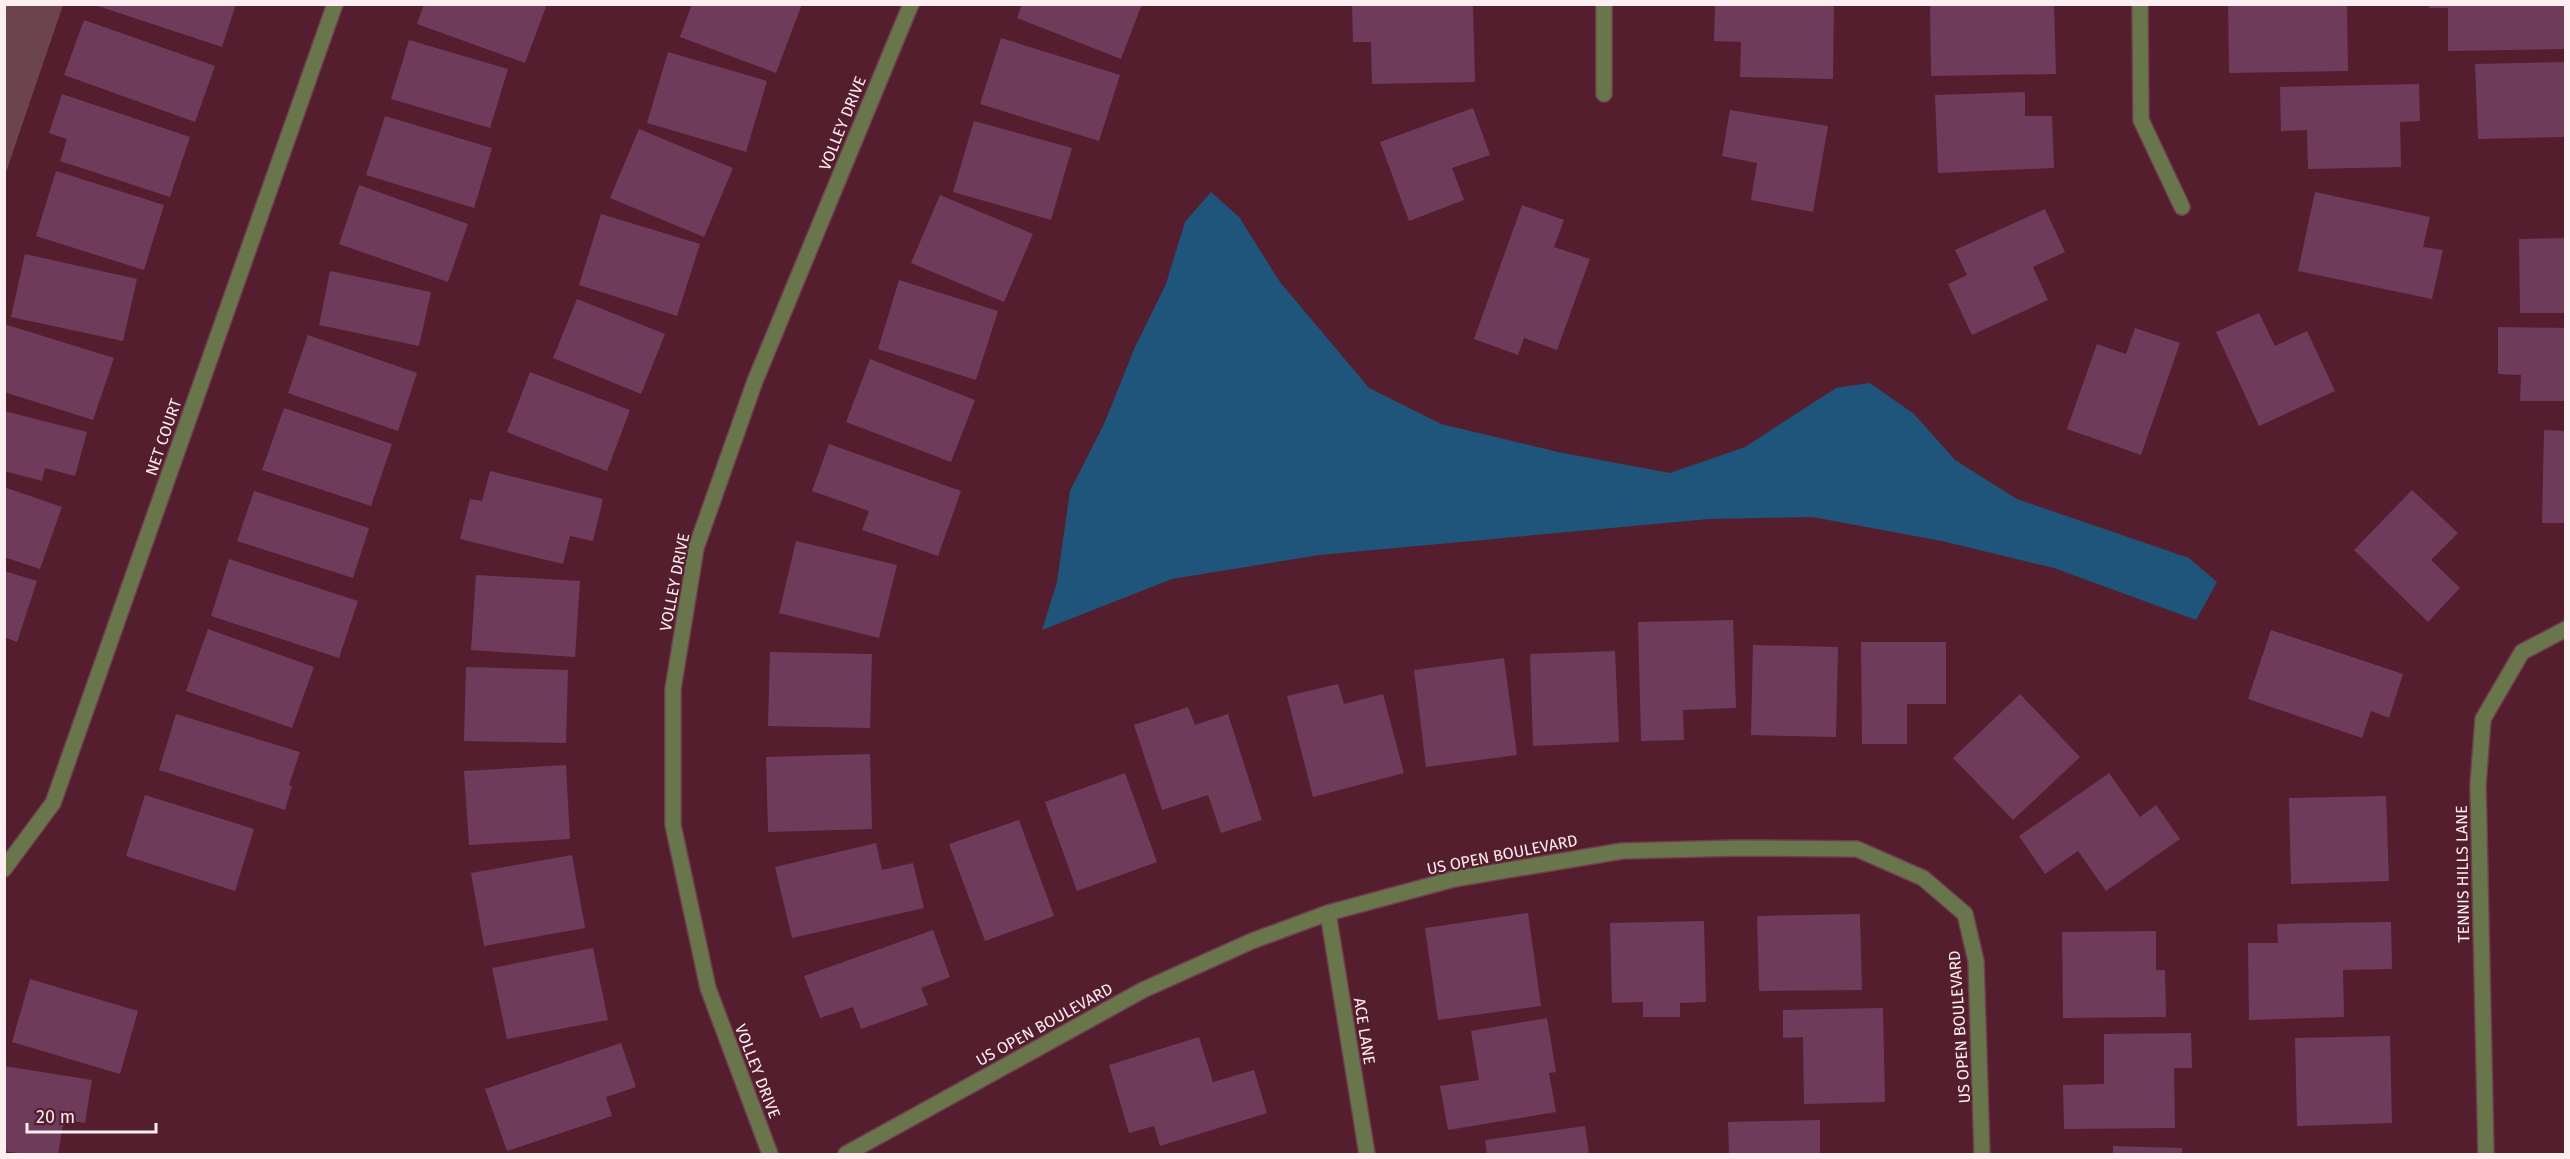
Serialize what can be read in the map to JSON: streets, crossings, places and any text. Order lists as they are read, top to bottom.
{
  "streets": {
    "street": [
      "VOLLEY DRIVE",
      "NET COURT",
      "US OPEN BOULEVARD",
      "TENNIS HILLS LANE",
      "ACE LANE"
    ]
  },
  "crossings": [
    ["US OPEN BOULEVARD", "ACE LANE"]
  ],
  "scale_bar": "20 m"
}
